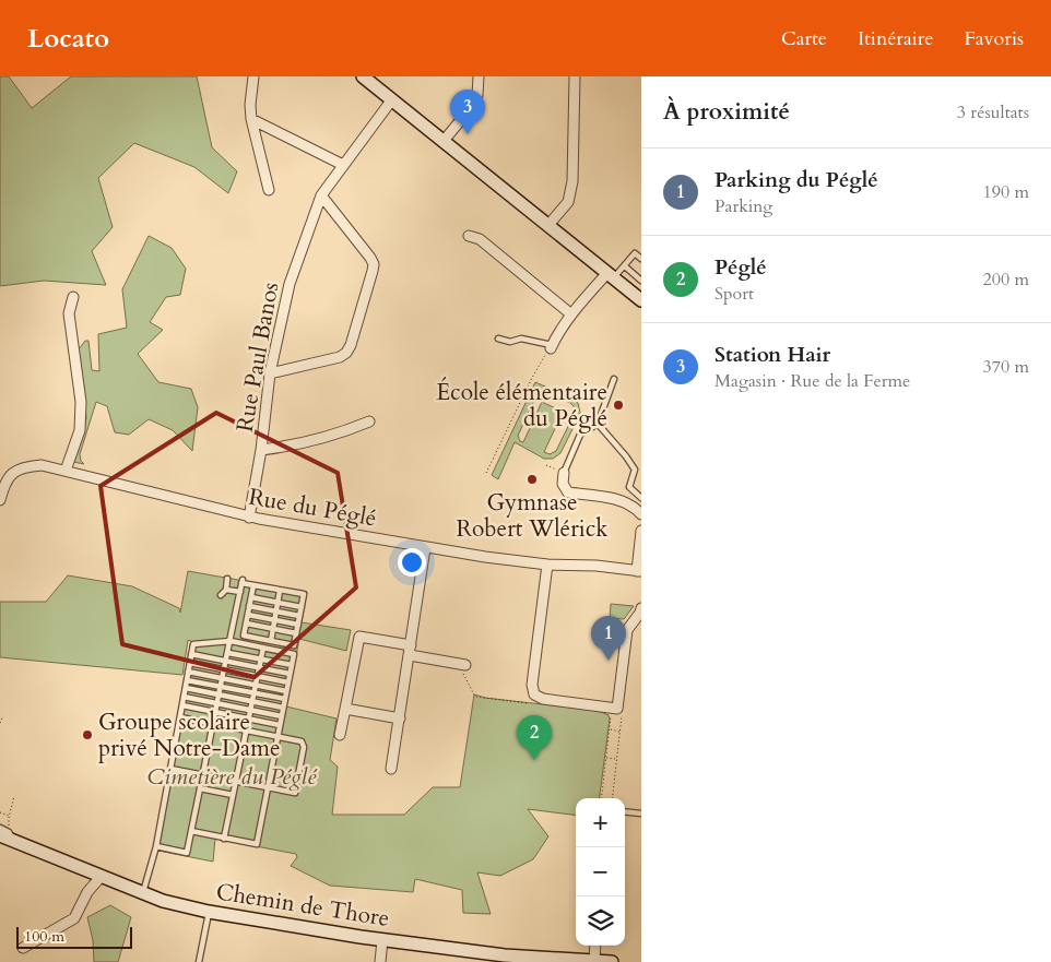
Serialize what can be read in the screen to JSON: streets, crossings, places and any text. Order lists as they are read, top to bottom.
{
  "streets": {
    "street": ["Rue Paul Banos", "Rue du Péglé", "Chemin de Thore"]
  },
  "crossings": [
    ["Rue Paul Banos", "Rue du Péglé"]
  ],
  "parks": ["Cimetière du Péglé"],
  "places": ["École élémentaire du Péglé", "Gymnase Robert Wlérick", "Groupe scolaire privé Notre-Dame"],
  "scale_bar": "100 m",
  "page": {
    "header": "Locato",
    "nav": ["Carte", "Itinéraire", "Favoris"],
    "heading": ["À proximité", "3 résultats"],
    "pins": ["3", "1", "2"],
    "list": [
      {
        "mark": "1",
        "name": "Parking du Péglé",
        "note": "Parking",
        "value": "190 m"
      },
      {
        "mark": "2",
        "name": "Péglé",
        "note": "Sport",
        "value": "200 m"
      },
      {
        "mark": "3",
        "name": "Station Hair",
        "note": "Magasin · Rue de la Ferme",
        "value": "370 m"
      }
    ],
    "map_buttons": ["+", "−"],
    "scale": "100 m"
  }
}
